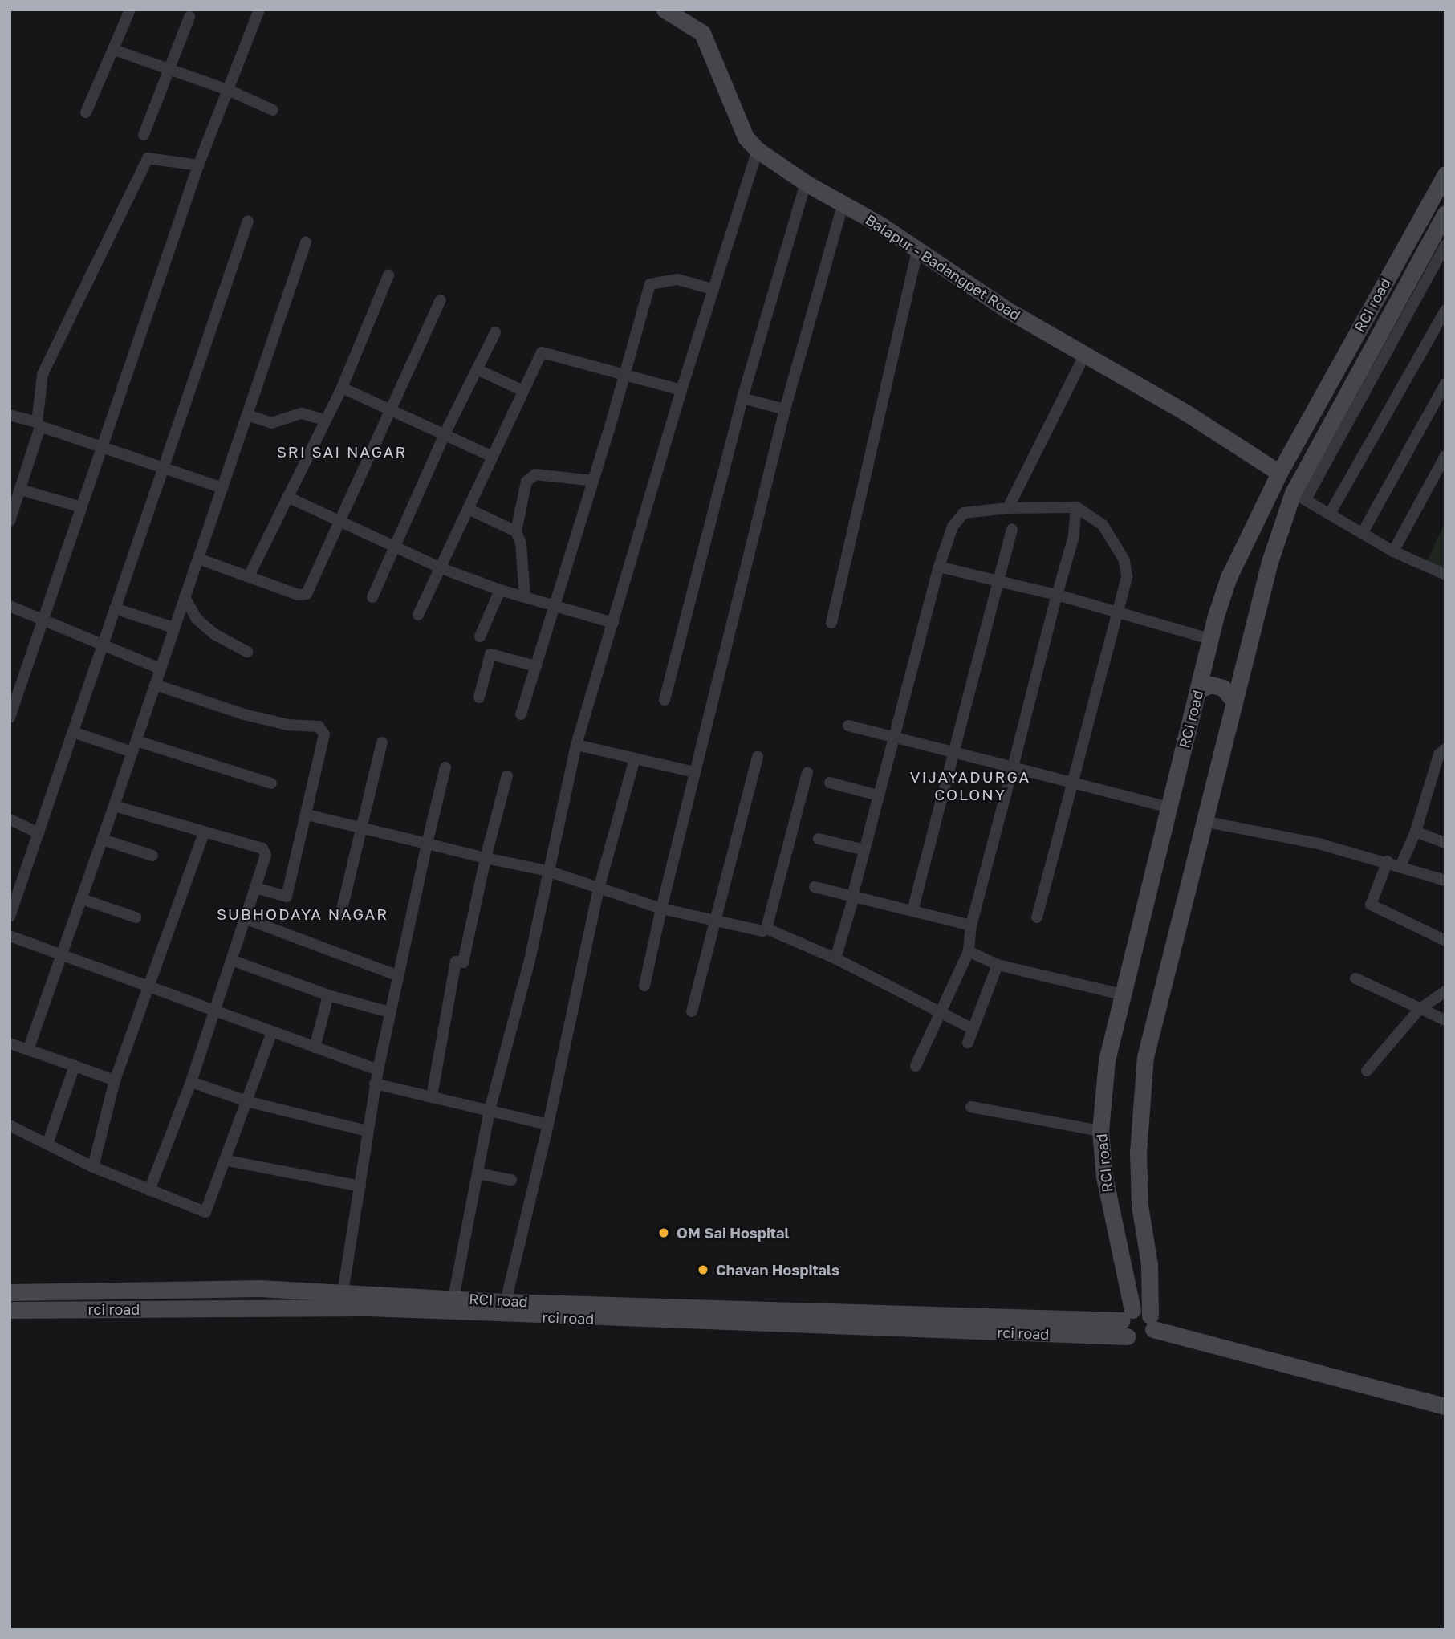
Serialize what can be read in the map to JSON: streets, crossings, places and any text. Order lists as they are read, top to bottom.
{
  "streets": {
    "main road": ["Balapur - Badangpet Road", "RCI road", "rci road"]
  },
  "crossings": [
    ["Balapur - Badangpet Road", "RCI road"],
    ["RCI road", "rci road"]
  ],
  "districts": ["SRI SAI NAGAR", "VIJAYADURGA COLONY", "SUBHODAYA NAGAR"],
  "places": ["OM Sai Hospital", "Chavan Hospitals"]
}
